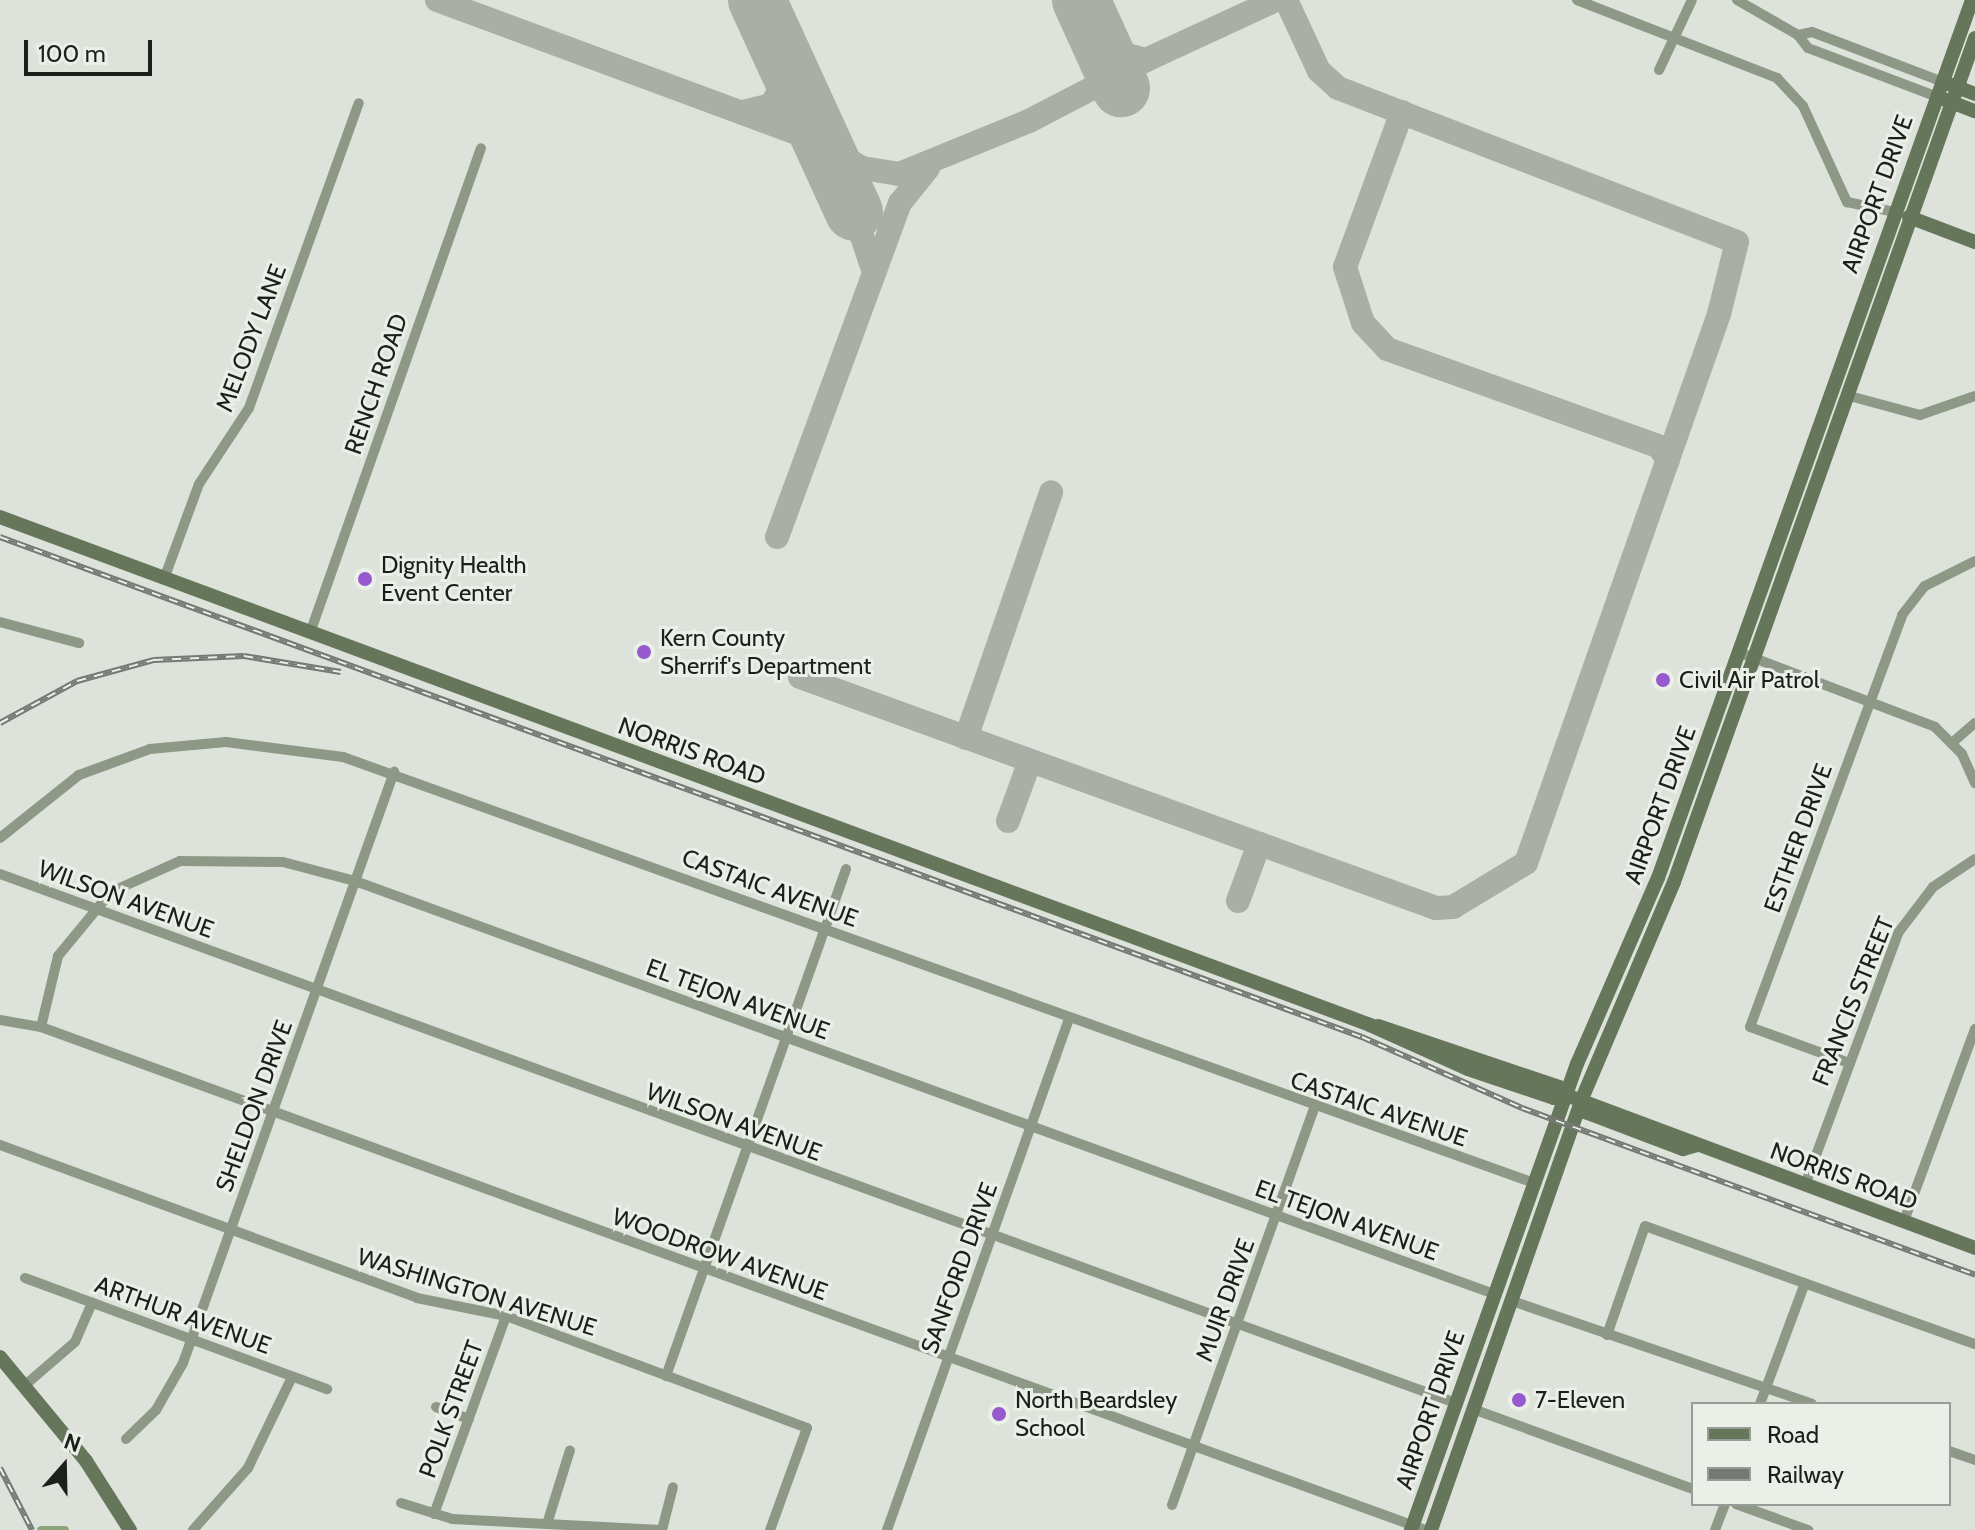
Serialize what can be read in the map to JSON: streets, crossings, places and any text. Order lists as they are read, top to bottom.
{
  "streets": {
    "main road": ["AIRPORT DRIVE", "NORRIS ROAD"],
    "street": [
      "MELODY LANE",
      "RENCH ROAD",
      "ESTHER DRIVE",
      "CASTAIC AVENUE",
      "WILSON AVENUE",
      "EL TEJON AVENUE",
      "FRANCIS STREET",
      "SHELDON DRIVE",
      "WOODROW AVENUE",
      "SANFORD DRIVE",
      "WASHINGTON AVENUE",
      "MUIR DRIVE",
      "ARTHUR AVENUE",
      "POLK STREET"
    ]
  },
  "crossings": [
    ["AIRPORT DRIVE", "NORRIS ROAD"],
    ["AIRPORT DRIVE", "CASTAIC AVENUE"],
    ["AIRPORT DRIVE", "WILSON AVENUE"],
    ["AIRPORT DRIVE", "EL TEJON AVENUE"],
    ["AIRPORT DRIVE", "WOODROW AVENUE"],
    ["MELODY LANE", "NORRIS ROAD"],
    ["RENCH ROAD", "NORRIS ROAD"],
    ["NORRIS ROAD", "FRANCIS STREET"],
    ["ESTHER DRIVE", "FRANCIS STREET"],
    ["CASTAIC AVENUE", "SHELDON DRIVE"],
    ["CASTAIC AVENUE", "SANFORD DRIVE"],
    ["CASTAIC AVENUE", "MUIR DRIVE"],
    ["WILSON AVENUE", "EL TEJON AVENUE"],
    ["WILSON AVENUE", "SHELDON DRIVE"],
    ["WILSON AVENUE", "SANFORD DRIVE"],
    ["WILSON AVENUE", "MUIR DRIVE"],
    ["EL TEJON AVENUE", "SHELDON DRIVE"],
    ["EL TEJON AVENUE", "WOODROW AVENUE"],
    ["EL TEJON AVENUE", "SANFORD DRIVE"],
    ["EL TEJON AVENUE", "MUIR DRIVE"],
    ["SHELDON DRIVE", "WOODROW AVENUE"],
    ["SHELDON DRIVE", "WASHINGTON AVENUE"],
    ["SHELDON DRIVE", "ARTHUR AVENUE"],
    ["WOODROW AVENUE", "SANFORD DRIVE"],
    ["WOODROW AVENUE", "MUIR DRIVE"],
    ["WASHINGTON AVENUE", "POLK STREET"]
  ],
  "places": [
    "Dignity Health Event Center",
    "Kern County Sherrif's Department",
    "Civil Air Patrol",
    "7-Eleven",
    "North Beardsley School"
  ],
  "legend": ["Road", "Railway"],
  "scale_bar": "100 m",
  "north": "top"
}
